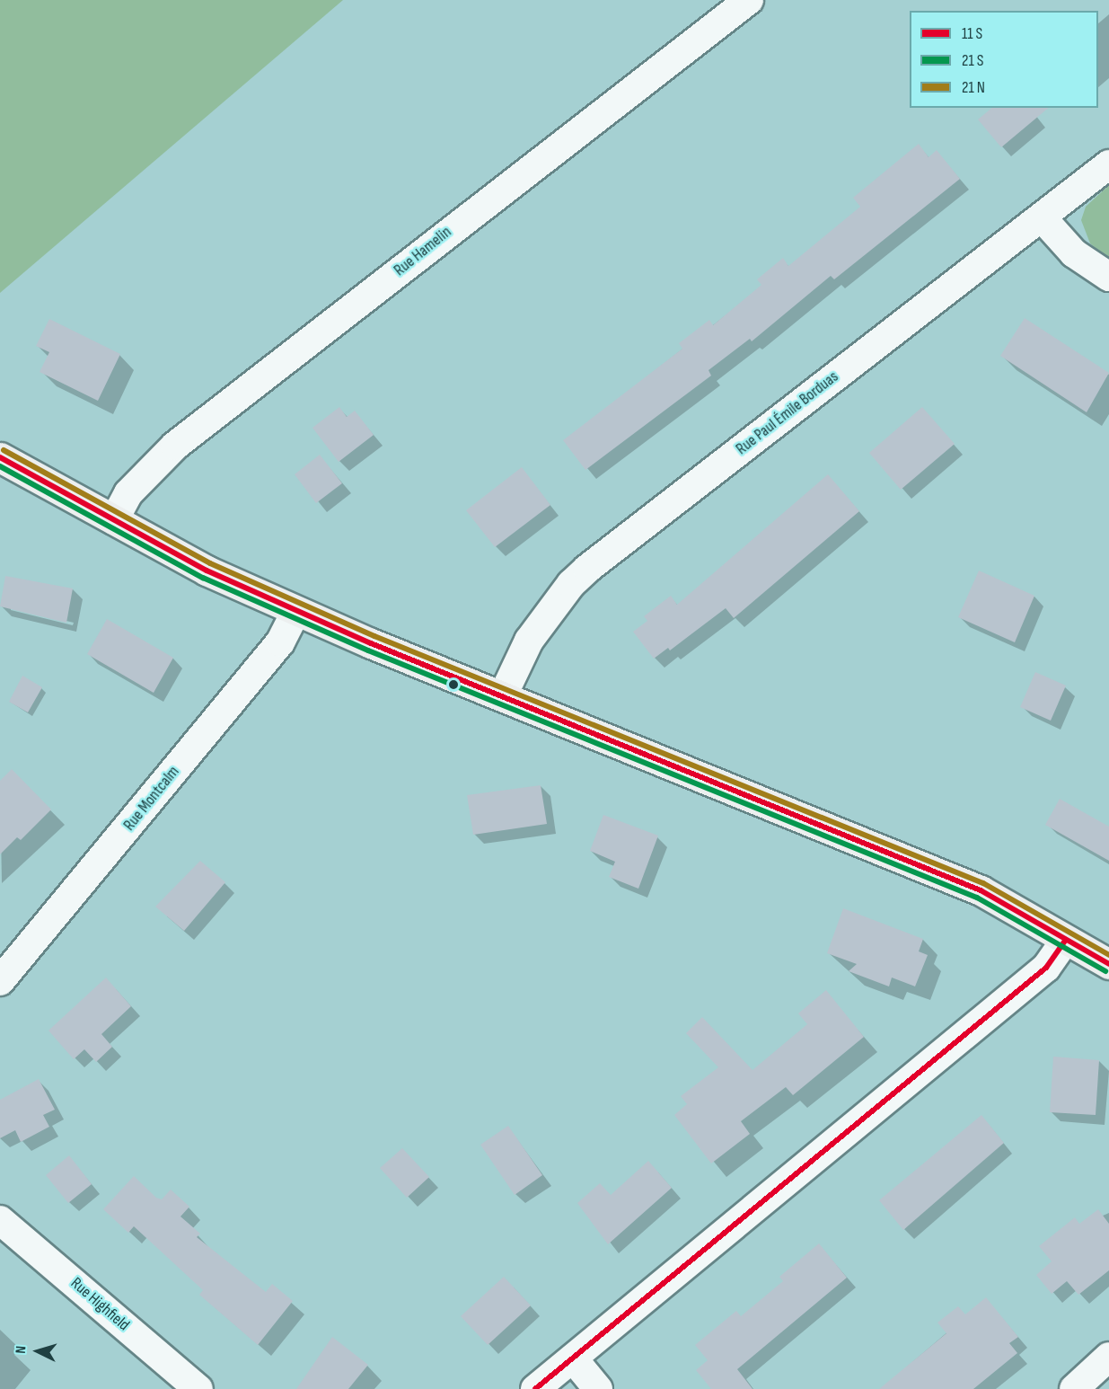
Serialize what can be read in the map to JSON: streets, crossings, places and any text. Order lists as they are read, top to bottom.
{
  "streets": {
    "street": [
      "Rue Hamelin",
      "Rue Paul Émile Borduas",
      "Rue Montcalm",
      "Rue Highfield"
    ]
  },
  "legend": ["11 S", "21 S", "21 N"],
  "north": "left"
}
